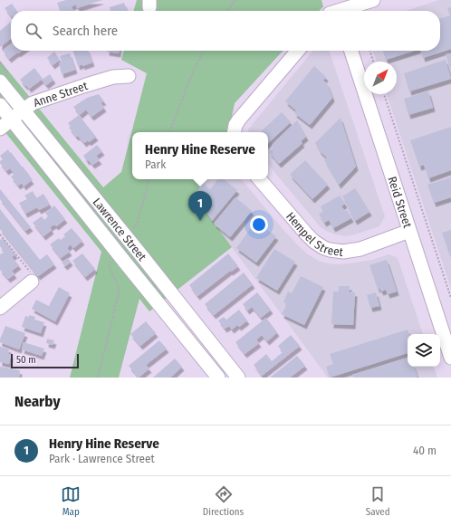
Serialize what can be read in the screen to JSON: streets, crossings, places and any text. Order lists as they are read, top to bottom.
{
  "streets": {
    "street": [
      "Anne Street",
      "Reid Street",
      "Lawrence Street",
      "Hempel Street"
    ]
  },
  "crossings": [
    ["Anne Street", "Lawrence Street"],
    ["Reid Street", "Hempel Street"]
  ],
  "scale_bar": "50 m",
  "north": "top right",
  "page": {
    "search": "Search here",
    "popup": ["Henry Hine Reserve", "Park"],
    "pins": "1",
    "scale": "50 m",
    "heading": "Nearby",
    "list": [
      {
        "mark": "1",
        "name": "Henry Hine Reserve",
        "note": "Park · Lawrence Street",
        "value": "40 m"
      }
    ],
    "nav": ["Map", "Directions", "Saved"]
  }
}
